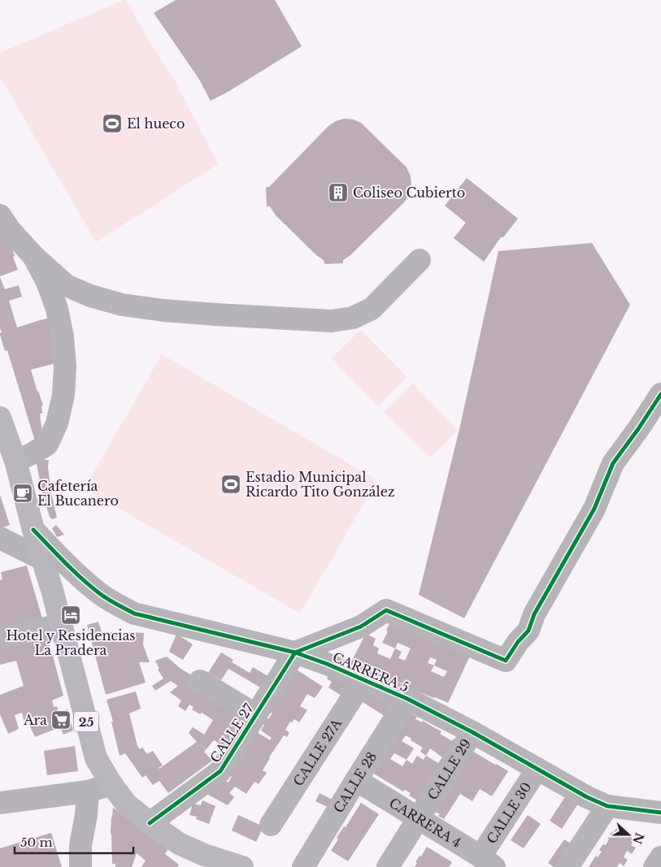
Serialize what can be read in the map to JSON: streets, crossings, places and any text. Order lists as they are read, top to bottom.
{
  "streets": {
    "main road": ["25"],
    "street": [
      "CARRERA 5",
      "CALLE 27",
      "CALLE 27A",
      "CALLE 29",
      "CALLE 28",
      "CALLE 30",
      "CARRERA 4"
    ]
  },
  "crossings": [
    ["CARRERA 5", "25"],
    ["CARRERA 5", "CALLE 27"],
    ["CARRERA 5", "CALLE 27A"],
    ["CARRERA 5", "CALLE 29"],
    ["CARRERA 5", "CALLE 28"],
    ["CARRERA 5", "CALLE 30"],
    ["25", "CALLE 27"],
    ["CALLE 29", "CARRERA 4"],
    ["CALLE 28", "CARRERA 4"],
    ["CALLE 30", "CARRERA 4"]
  ],
  "places": {
    "sports": ["El hueco", "Estadio Municipal Ricardo Tito González"],
    "building": ["Coliseo Cubierto"],
    "cafe": ["Cafetería El Bucanero"],
    "hotel": ["Hotel y Residencias La Pradera"],
    "supermarket": ["Ara"]
  },
  "scale_bar": "50 m",
  "north": "right"
}
